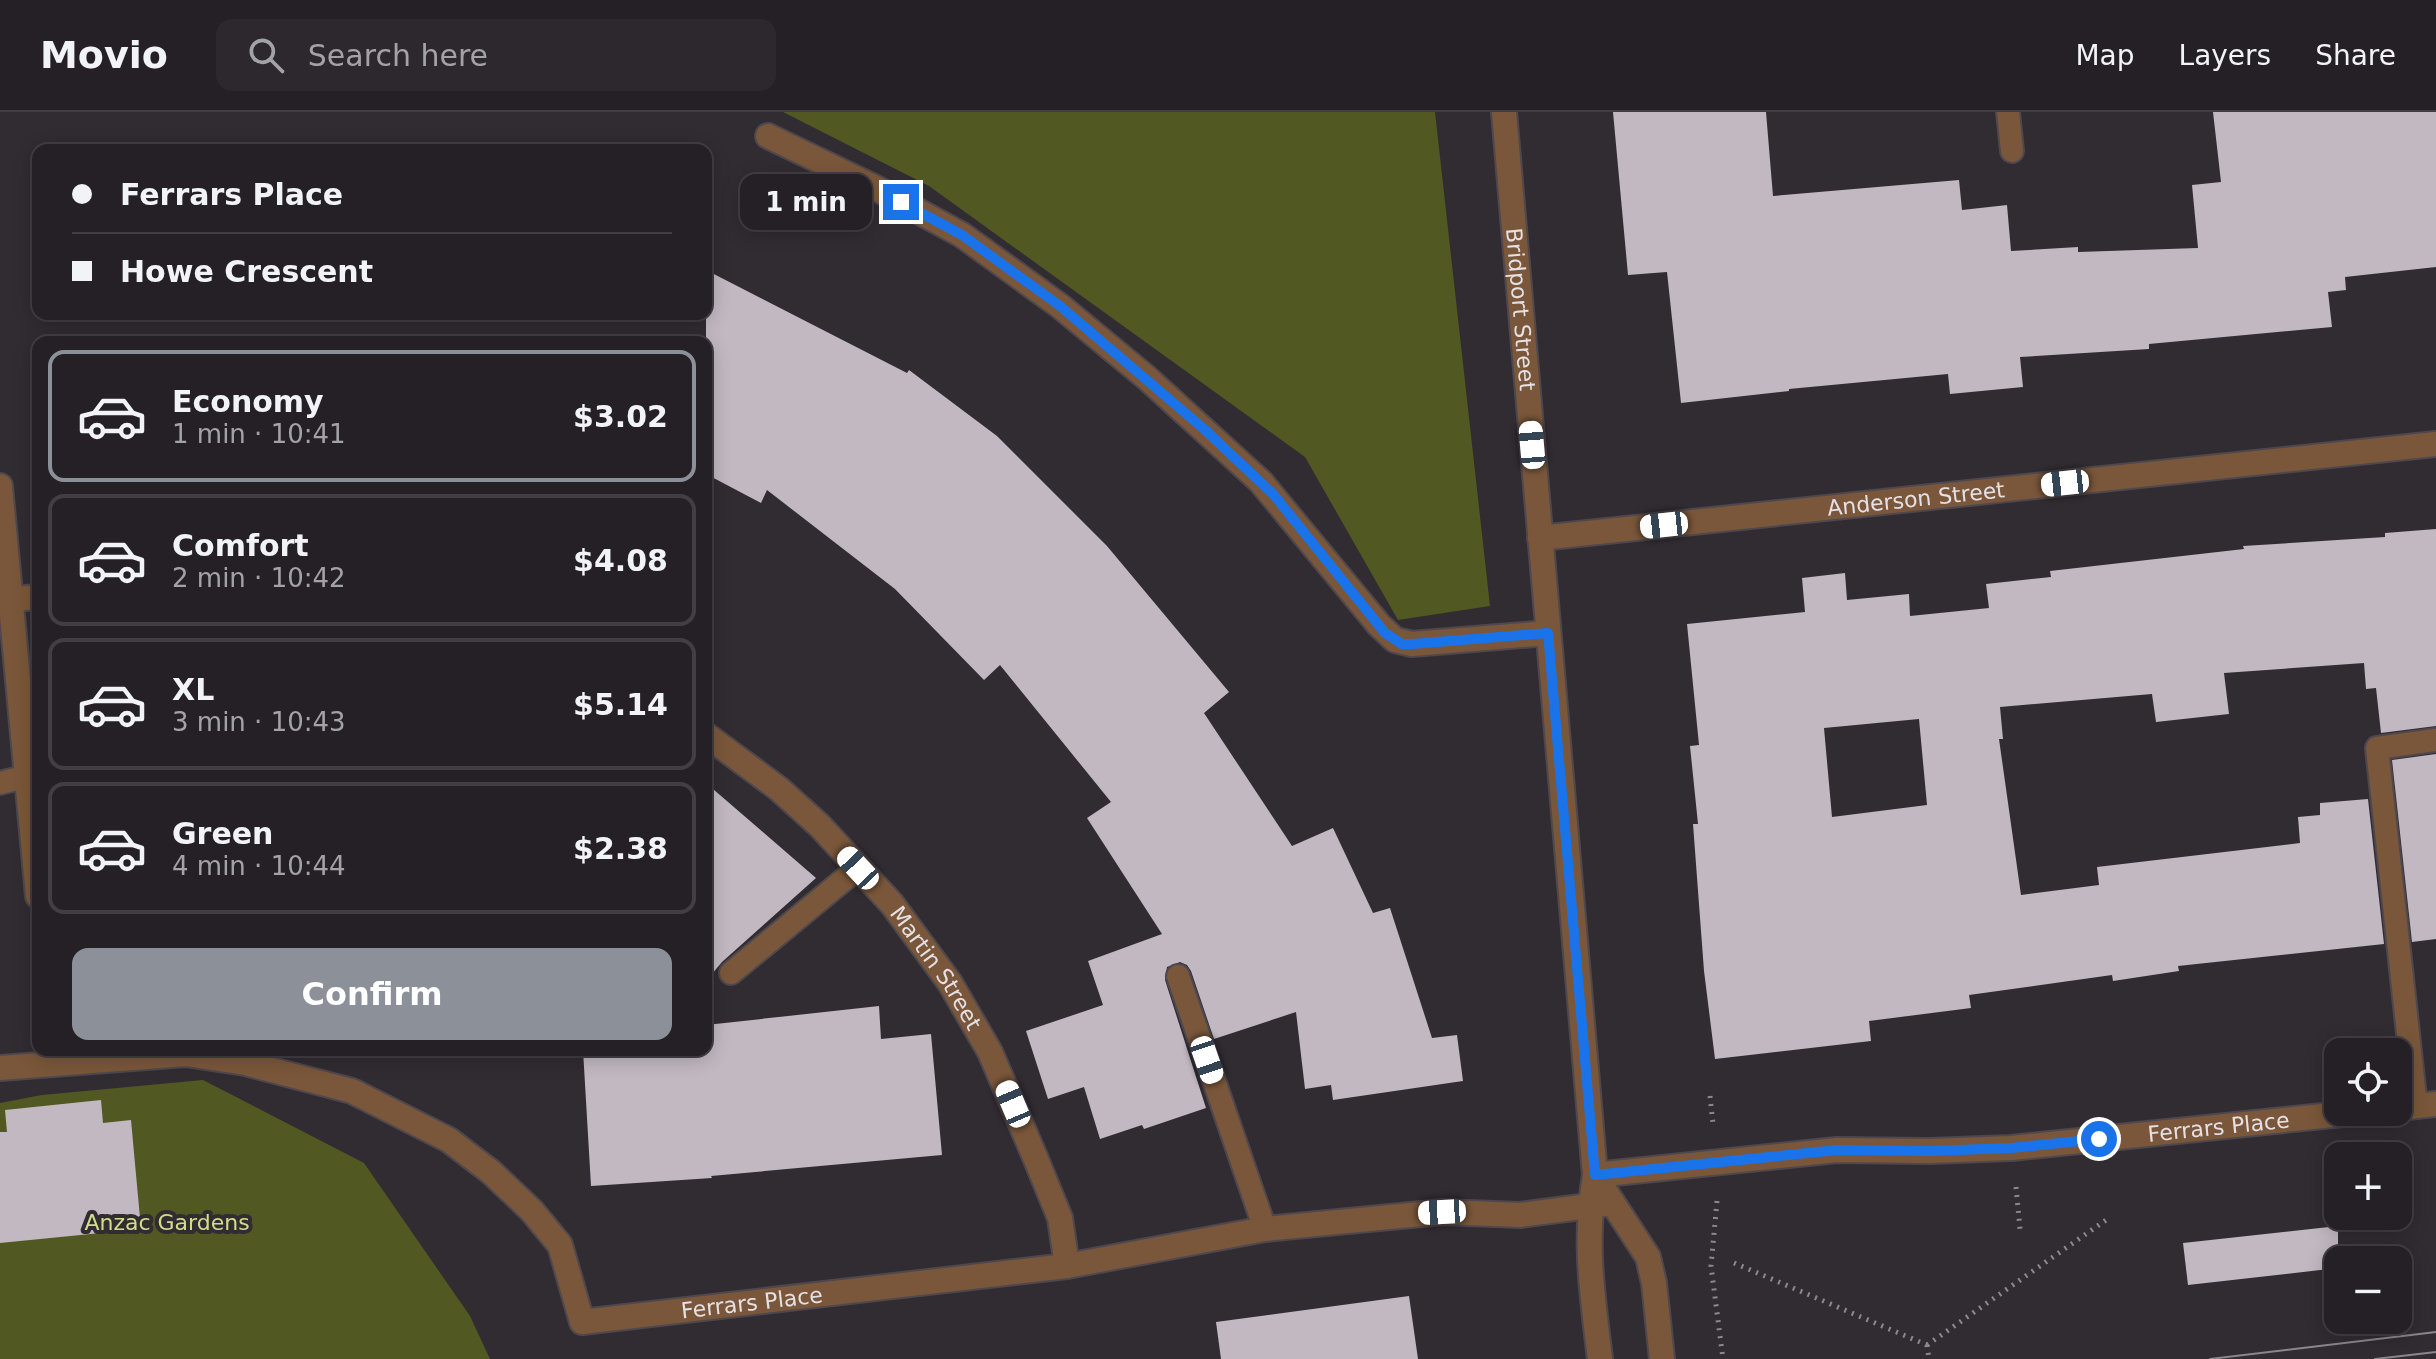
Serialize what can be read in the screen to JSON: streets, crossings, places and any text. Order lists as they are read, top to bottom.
{
  "streets": {
    "street": [
      "Bridport Street",
      "Anderson Street",
      "Martin Street",
      "Ferrars Place"
    ]
  },
  "crossings": [
    ["Bridport Street", "Anderson Street"],
    ["Bridport Street", "Ferrars Place"],
    ["Martin Street", "Ferrars Place"]
  ],
  "parks": ["Anzac Gardens"],
  "page": {
    "header": "Movio",
    "search": "Search here",
    "nav": ["Map", "Layers", "Share"],
    "banner": ["Ferrars Place", "Howe Crescent"],
    "bubble": "1 min",
    "list": [
      {
        "name": "Economy",
        "note": "1 min · 10:41",
        "value": "$3.02"
      },
      {
        "name": "Comfort",
        "note": "2 min · 10:42",
        "value": "$4.08"
      },
      {
        "name": "XL",
        "note": "3 min · 10:43",
        "value": "$5.14"
      },
      {
        "name": "Green",
        "note": "4 min · 10:44",
        "value": "$2.38"
      }
    ],
    "buttons": "Confirm",
    "map_buttons": ["+", "−"]
  }
}
